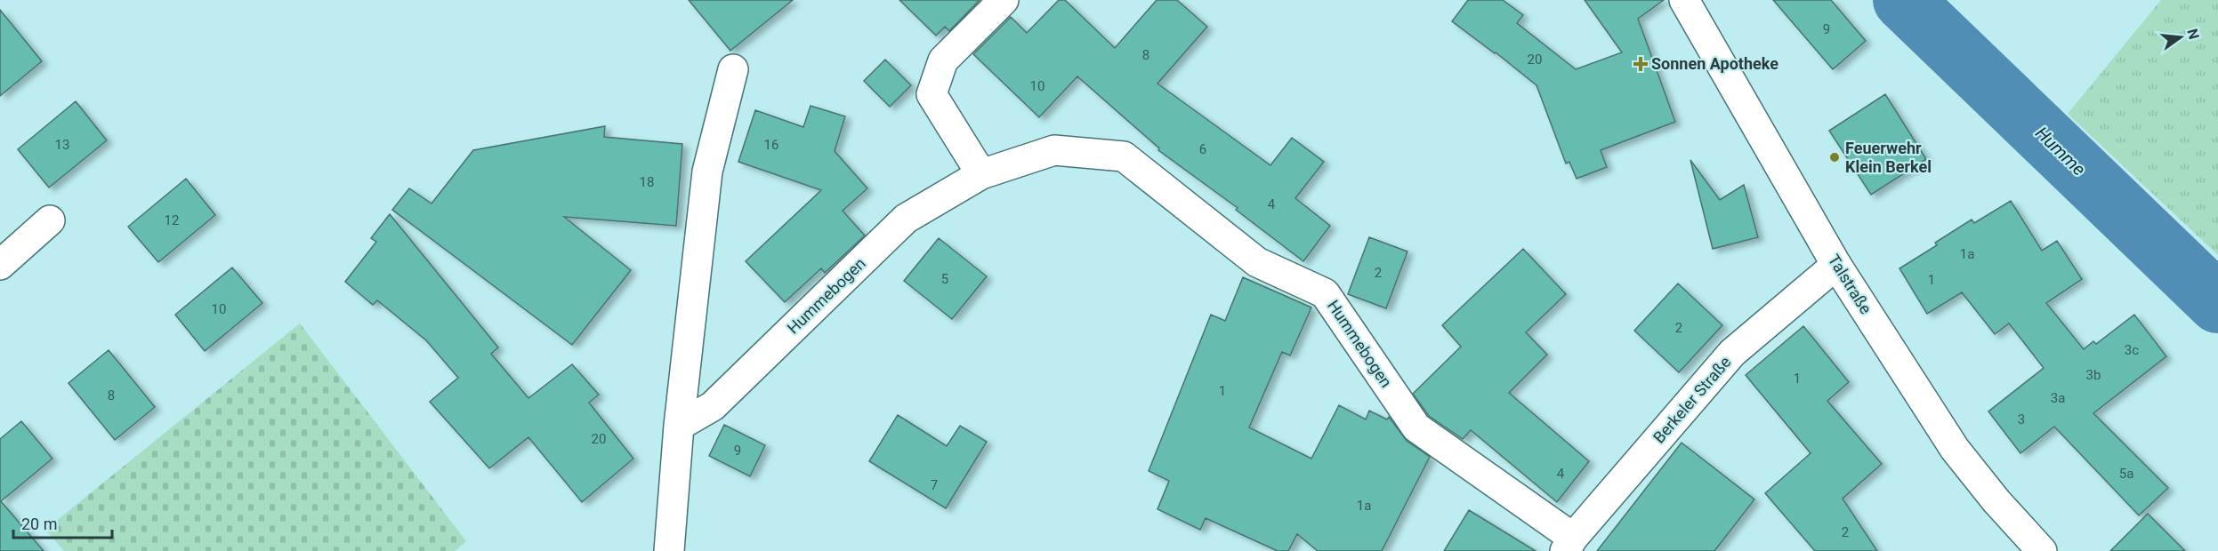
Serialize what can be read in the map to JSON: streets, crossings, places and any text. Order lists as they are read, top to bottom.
{
  "streets": {
    "street": ["Talstraße", "Hummebogen", "Berkeler Straße"]
  },
  "crossings": [
    ["Talstraße", "Berkeler Straße"],
    ["Hummebogen", "Berkeler Straße"]
  ],
  "water": ["Humme"],
  "places": {
    "health": ["Sonnen Apotheke"],
    "other": ["Feuerwehr Klein Berkel"]
  },
  "house_numbers": [
    "9",
    "8",
    "20",
    "10",
    "13",
    "16",
    "6",
    "18",
    "4",
    "12",
    "1a",
    "2",
    "5",
    "1",
    "10",
    "2",
    "3c",
    "3b",
    "1",
    "1",
    "8",
    "3a",
    "3",
    "20",
    "9",
    "4",
    "5a",
    "7",
    "1a",
    "2"
  ],
  "scale_bar": "20 m",
  "north": "right"
}
